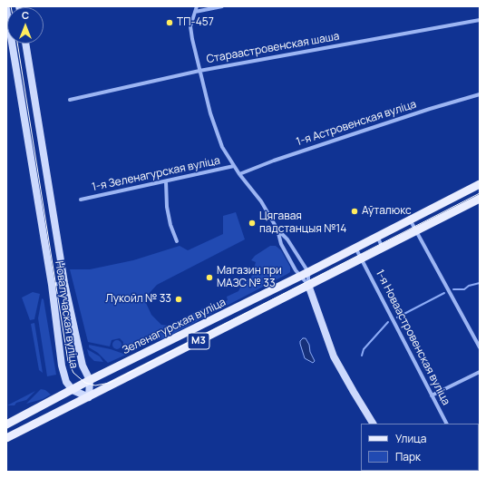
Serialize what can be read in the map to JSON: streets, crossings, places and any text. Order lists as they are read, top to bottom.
{
  "streets": {
    "main road": ["Новалучаская вуліца", "Зеленагурская вуліца", "М3"],
    "street": [
      "Стараастровенская шаша",
      "1-я Астровенская вуліца",
      "1-я Зеленагурская вуліца",
      "1-я Новаастровенская вуліца"
    ]
  },
  "crossings": [
    ["Новалучаская вуліца", "Зеленагурская вуліца"],
    ["Новалучаская вуліца", "М3"],
    ["Зеленагурская вуліца", "1-я Новаастровенская вуліца"],
    ["Зеленагурская вуліца", "М3"],
    ["1-я Новаастровенская вуліца", "М3"]
  ],
  "places": [
    "ТП-457",
    "Аўталюкс",
    "Цягавая падстанцыя №14",
    "Магазин при МАЗС № 33",
    "Лукойл № 33"
  ],
  "legend": ["Улица", "Парк"],
  "north": "top"
}
